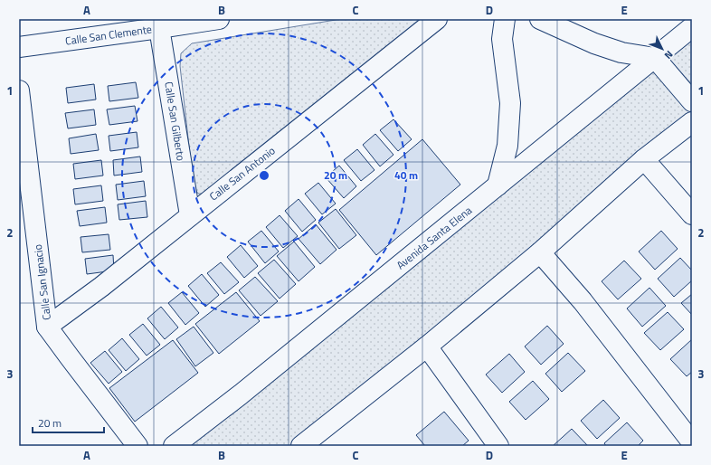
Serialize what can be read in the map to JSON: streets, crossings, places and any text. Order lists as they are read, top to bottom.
{
  "streets": {
    "street": [
      "Calle San Clemente",
      "Calle San Gilberto",
      "Calle San Antonio",
      "Avenida Santa Elena",
      "Calle San Ignacio"
    ]
  },
  "crossings": [
    ["Calle San Clemente", "Calle San Gilberto"],
    ["Calle San Gilberto", "Calle San Antonio"],
    ["Calle San Antonio", "Calle San Ignacio"]
  ],
  "scale_bar": "20 m",
  "north": "bottom right",
  "grid": {
    "columns": [
      "A",
      "B",
      "C",
      "D",
      "E"
    ],
    "rows": ["1", "2", "3"]
  },
  "rings": ["20 m", "40 m"]
}
